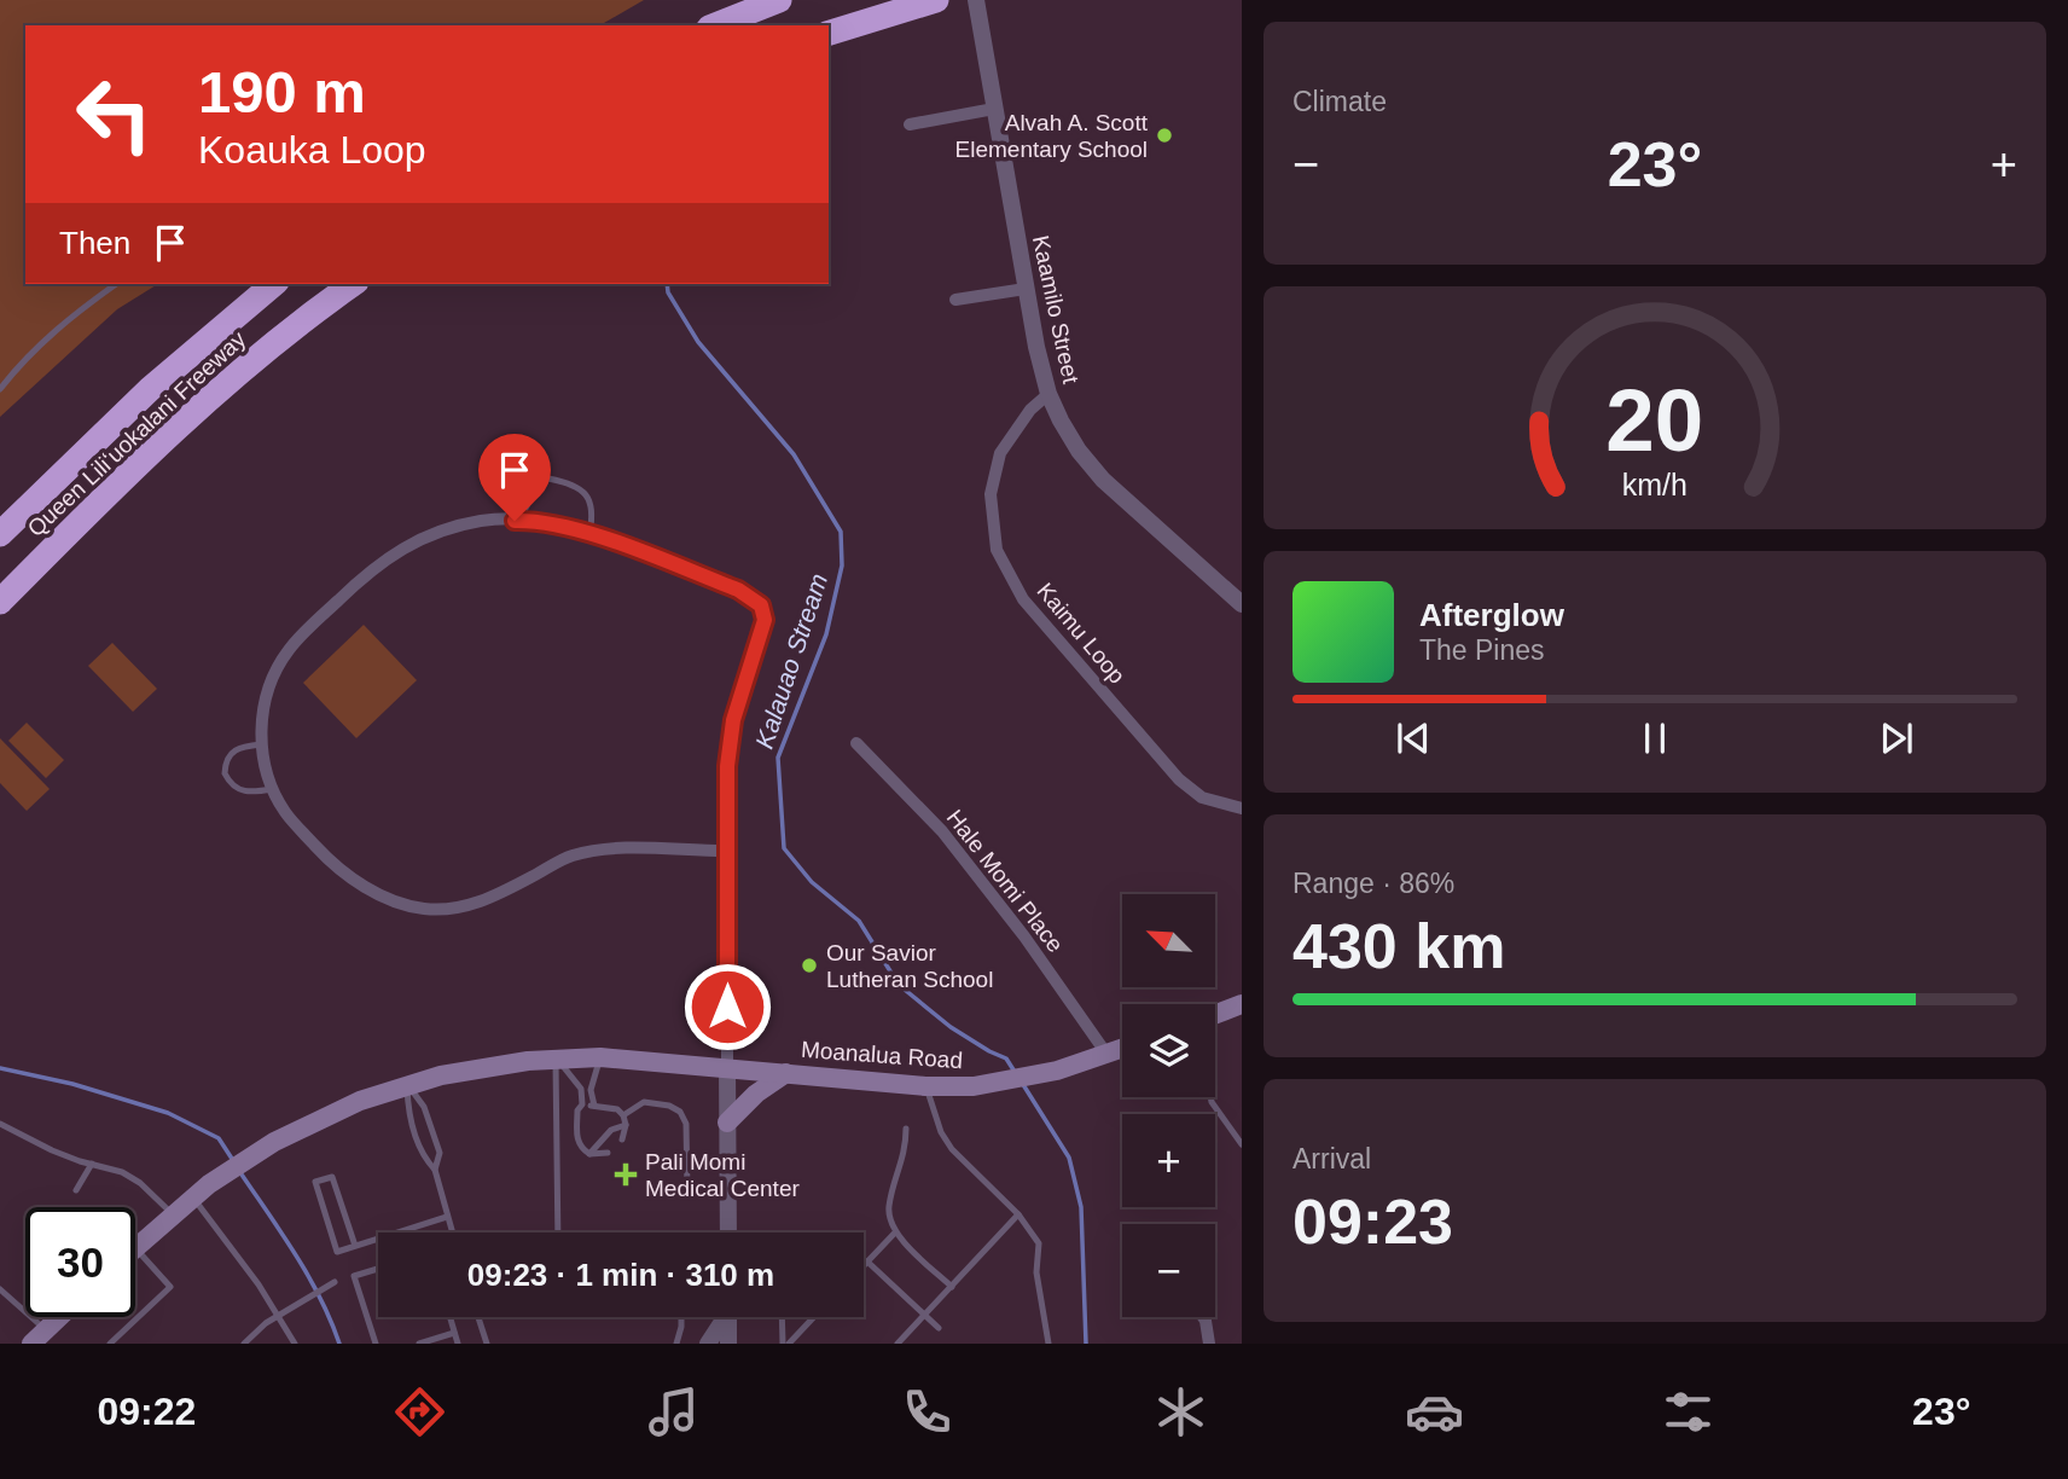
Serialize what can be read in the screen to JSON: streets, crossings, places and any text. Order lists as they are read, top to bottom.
{
  "streets": {
    "highway": ["Queen Liliʻuokalani Freeway"],
    "main road": ["Moanalua Road"],
    "street": ["Kaamilo Street", "Kaimu Loop", "Hale Momi Place"]
  },
  "crossings": [
    ["Kaamilo Street", "Kaimu Loop"],
    ["Hale Momi Place", "Moanalua Road"]
  ],
  "water": ["Kalauao Stream"],
  "places": {
    "other": ["Alvah A. Scott Elementary School", "Our Savior Lutheran School"],
    "health": ["Pali Momi Medical Center"]
  },
  "north": "top left",
  "page": {
    "tile": [
      "Climate",
      ["Range · 86%", "430 km"],
      ["Arrival", "09:23"]
    ],
    "turn": ["190 m", "Koauka Loop"],
    "heat": ["−", "23°", "+"],
    "then": "Then",
    "song": ["Afterglow", "The Pines"],
    "map_buttons": ["+", "−"],
    "limit": "30",
    "trip": "09:23 · 1 min · 310 m",
    "tabs": ["09:22", "23°"],
    "gauge": ["20", "km/h"]
  }
}
